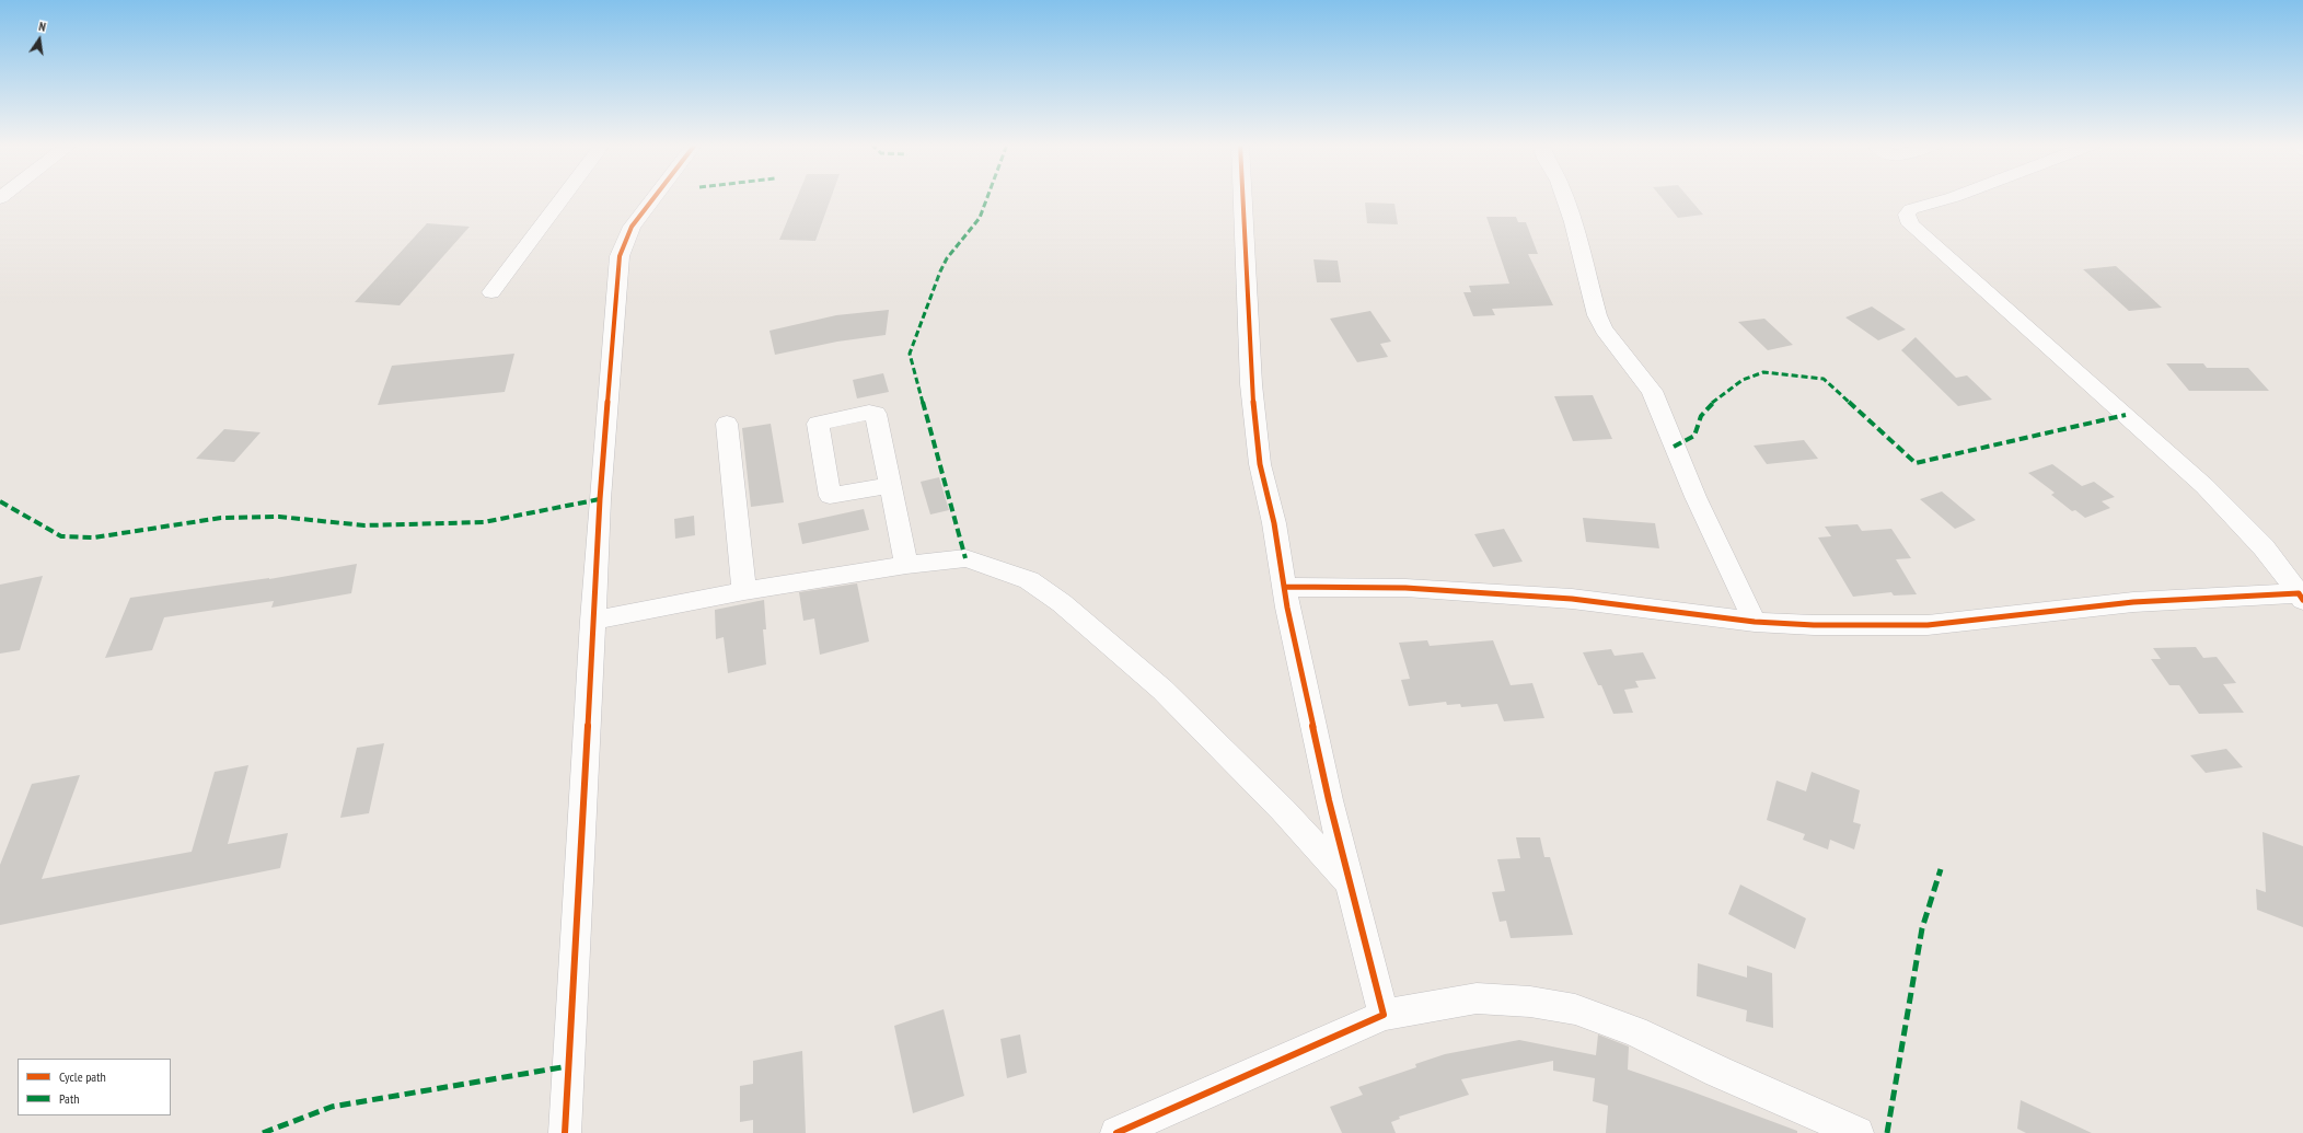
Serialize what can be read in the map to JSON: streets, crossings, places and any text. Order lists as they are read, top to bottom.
{
  "legend": ["Cycle path", "Path"],
  "north": "top"
}
